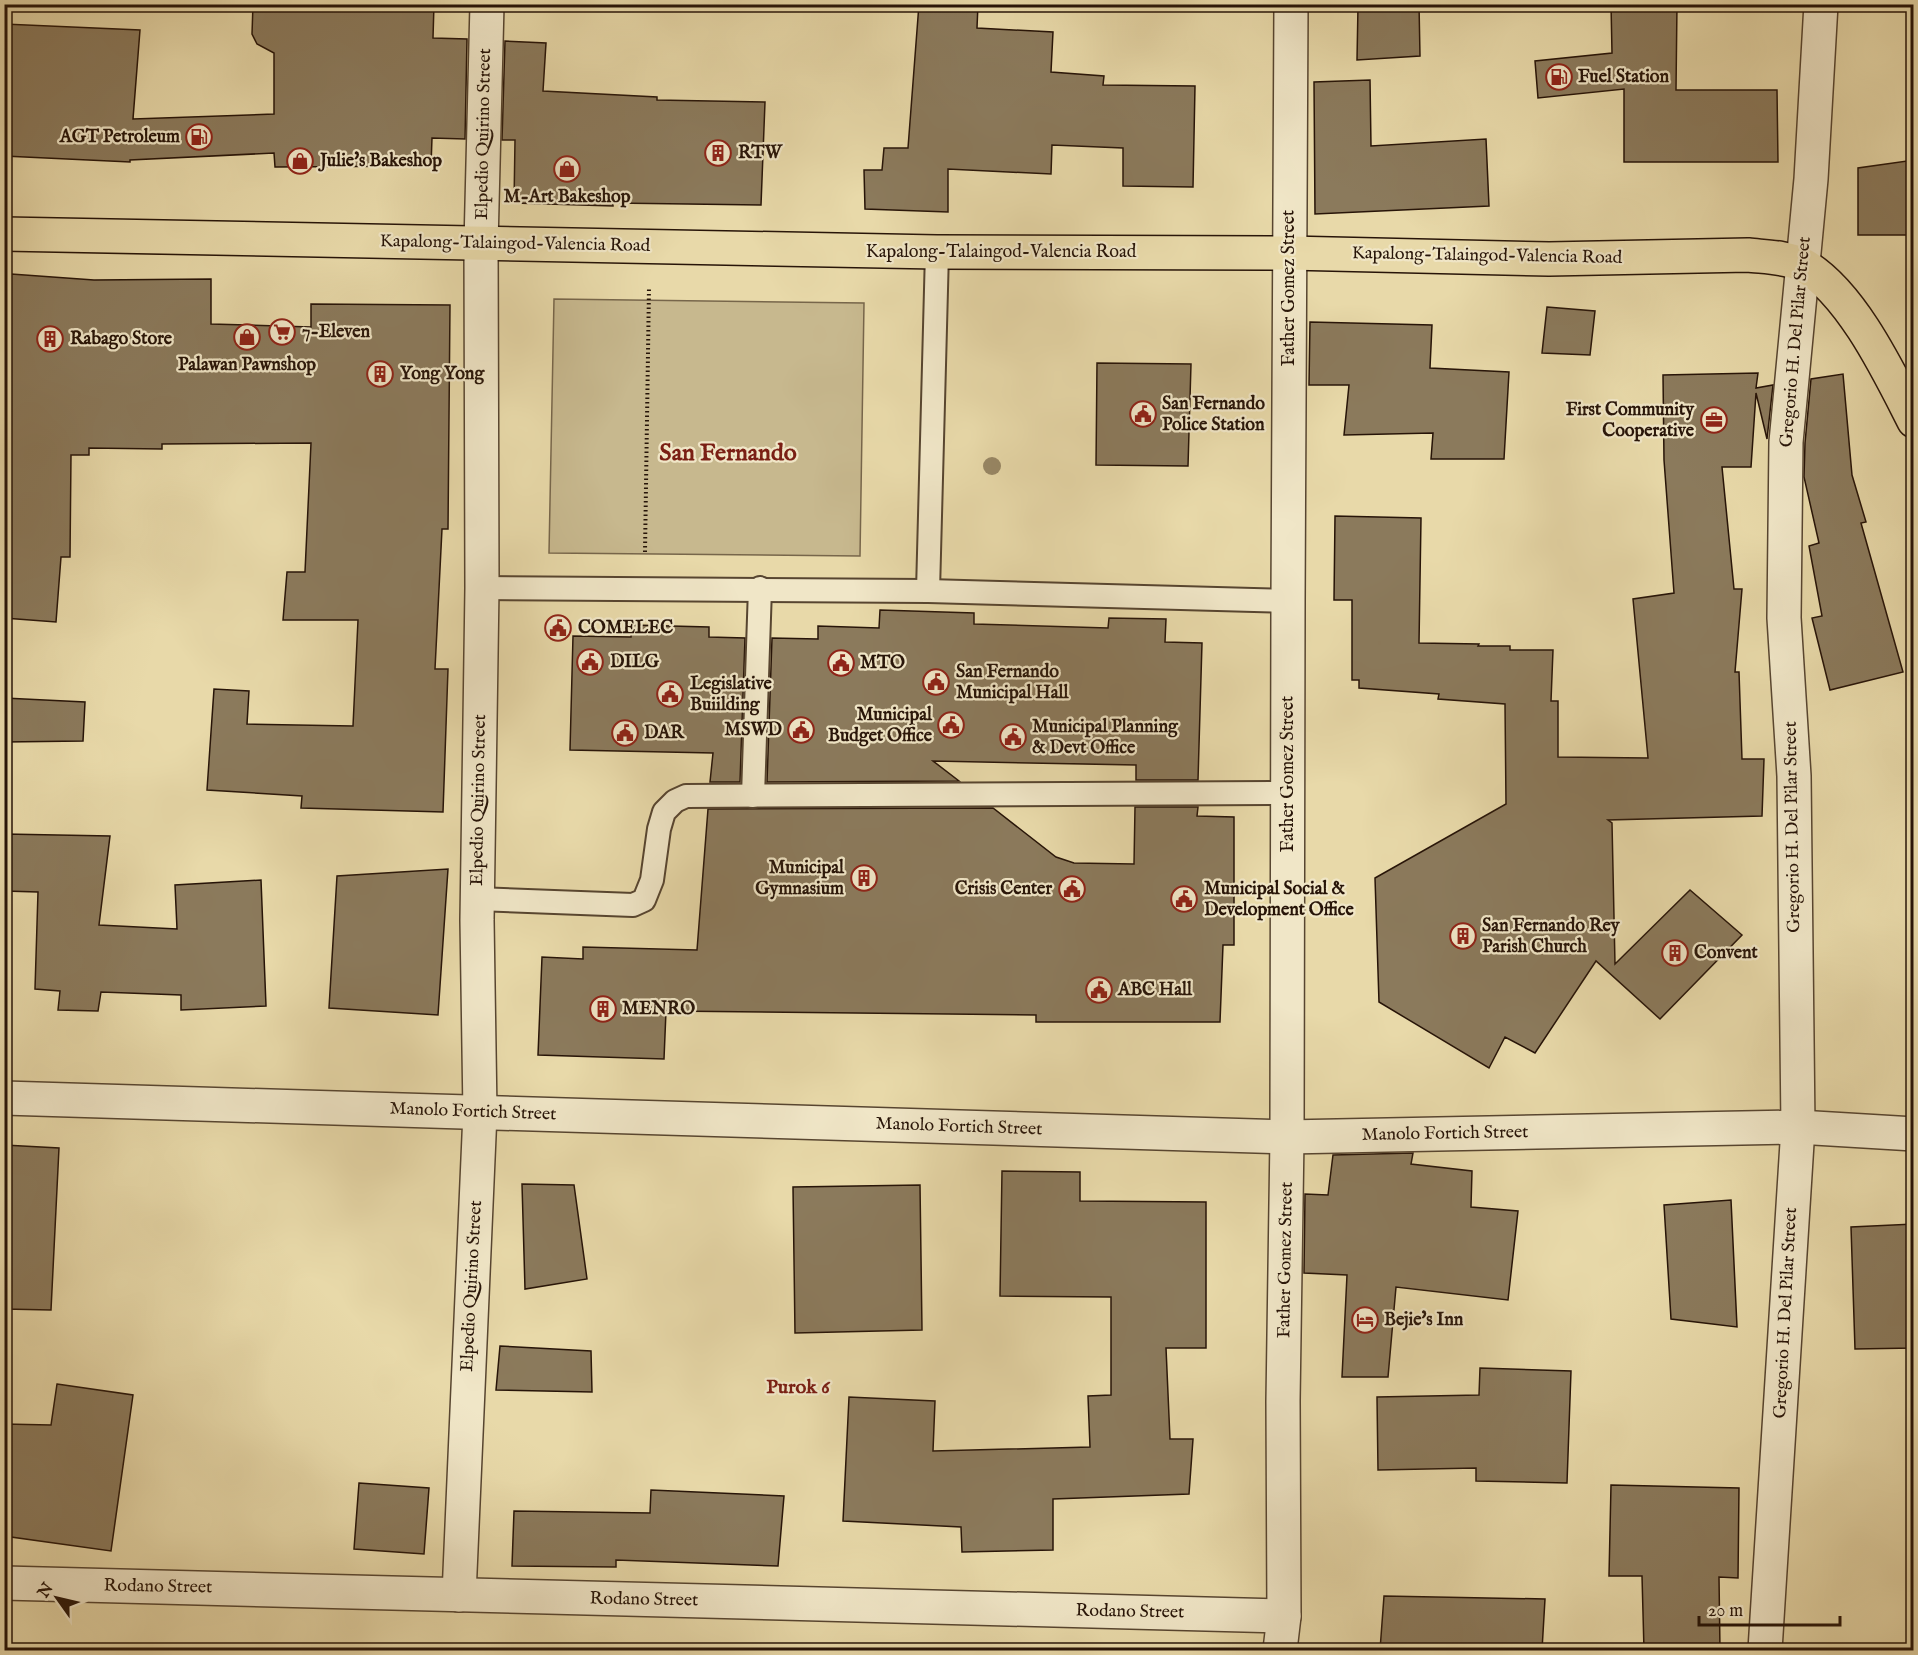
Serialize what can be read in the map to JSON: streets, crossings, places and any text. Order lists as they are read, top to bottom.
{
  "streets": {
    "highway": ["Kapalong-Talaingod-Valencia Road"],
    "street": [
      "Elpedio Quirino Street",
      "Father Gomez Street",
      "Gregorio H. Del Pilar Street",
      "Manolo Fortich Street",
      "Rodano Street"
    ]
  },
  "crossings": [
    ["Elpedio Quirino Street", "Kapalong-Talaingod-Valencia Road"],
    ["Elpedio Quirino Street", "Manolo Fortich Street"],
    ["Elpedio Quirino Street", "Rodano Street"],
    ["Kapalong-Talaingod-Valencia Road", "Father Gomez Street"],
    ["Kapalong-Talaingod-Valencia Road", "Gregorio H. Del Pilar Street"],
    ["Father Gomez Street", "Manolo Fortich Street"],
    ["Father Gomez Street", "Rodano Street"],
    ["Gregorio H. Del Pilar Street", "Manolo Fortich Street"]
  ],
  "districts": ["San Fernando", "Purok 6"],
  "places": {
    "fuel station": ["Fuel Station", "AGT Petroleum"],
    "building": [
      "RTW",
      "Rabago Store",
      "Yong Yong",
      "Municipal Gymnasium",
      "San Fernando Rey Parish Church",
      "Convent",
      "MENRO"
    ],
    "shop": ["Julie's Bakeshop", "M-Art Bakeshop", "Palawan Pawnshop"],
    "supermarket": ["7-Eleven"],
    "public building": [
      "San Fernando Police Station",
      "COMELEC",
      "DILG",
      "MTO",
      "San Fernando Municipal Hall",
      "Legislative Buiilding",
      "Municipal Budget Office",
      "MSWD",
      "DAR",
      "Municipal Planning & Devt Office",
      "Crisis Center",
      "Municipal Social & Development Office",
      "ABC Hall"
    ],
    "office": ["First Community Cooperative"],
    "hotel": ["Bejie's Inn"]
  },
  "scale_bar": "20 m",
  "north": "top left"
}
